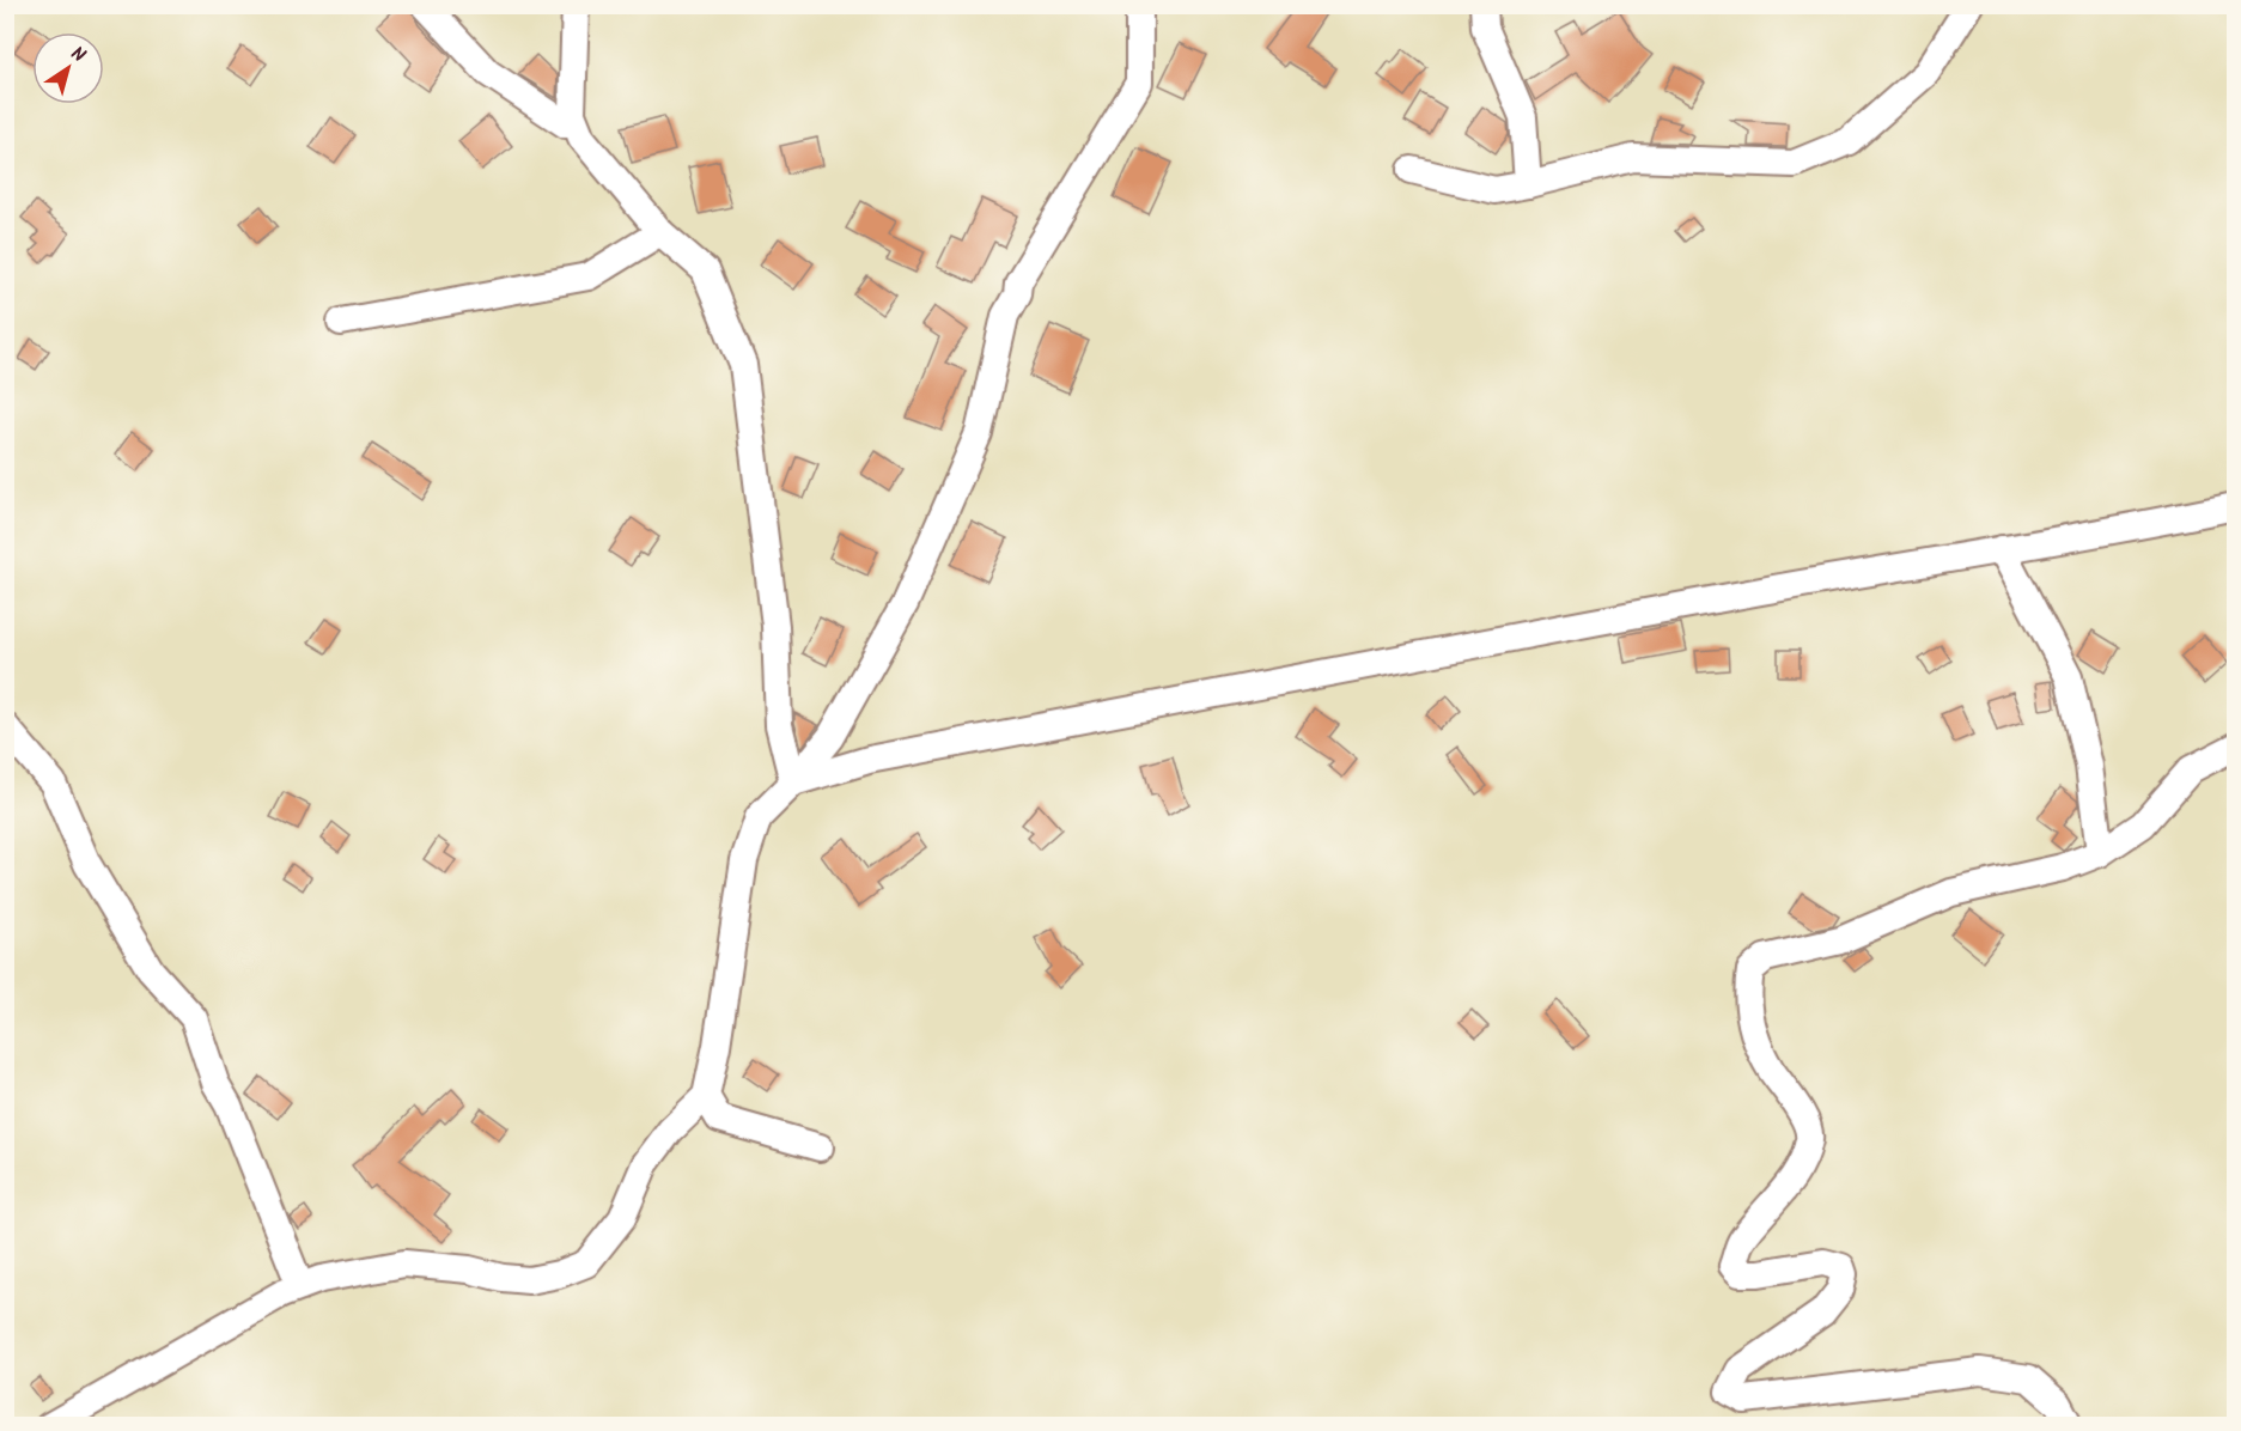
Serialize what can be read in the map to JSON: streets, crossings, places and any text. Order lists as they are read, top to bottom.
{
  "north": "top right"
}
